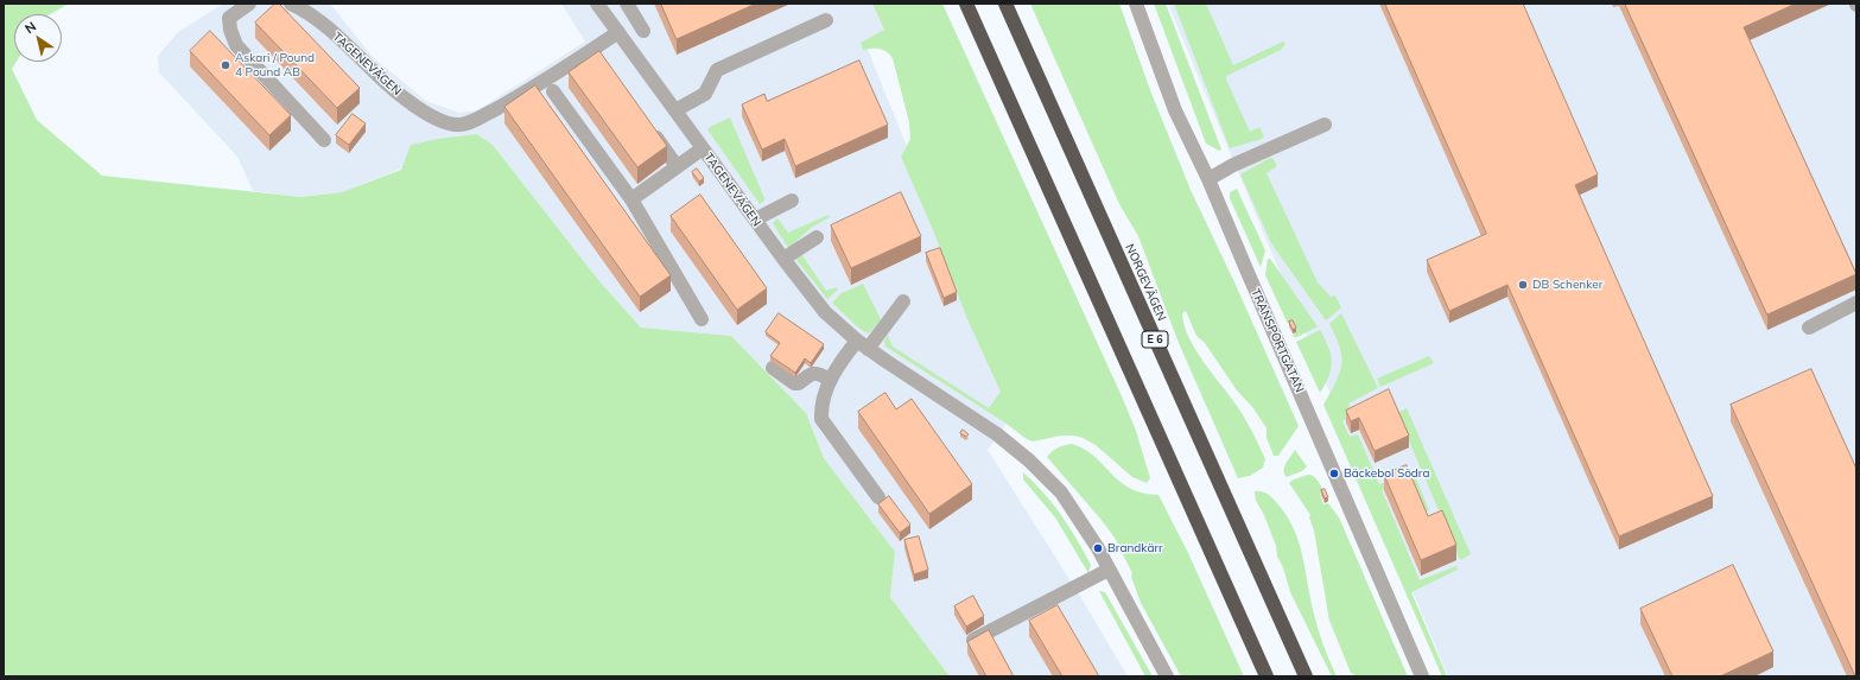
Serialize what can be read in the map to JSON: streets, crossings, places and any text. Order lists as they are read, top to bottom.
{
  "streets": {
    "highway": ["NORGEVÄGEN", "E 6"],
    "street": ["TAGENEVÄGEN", "TRANSPORTGATAN"]
  },
  "places": [
    "Askari / Pound 4 Pound AB",
    "DB Schenker",
    "Bäckebol Södra",
    "Brandkärr"
  ],
  "north": "top left"
}
